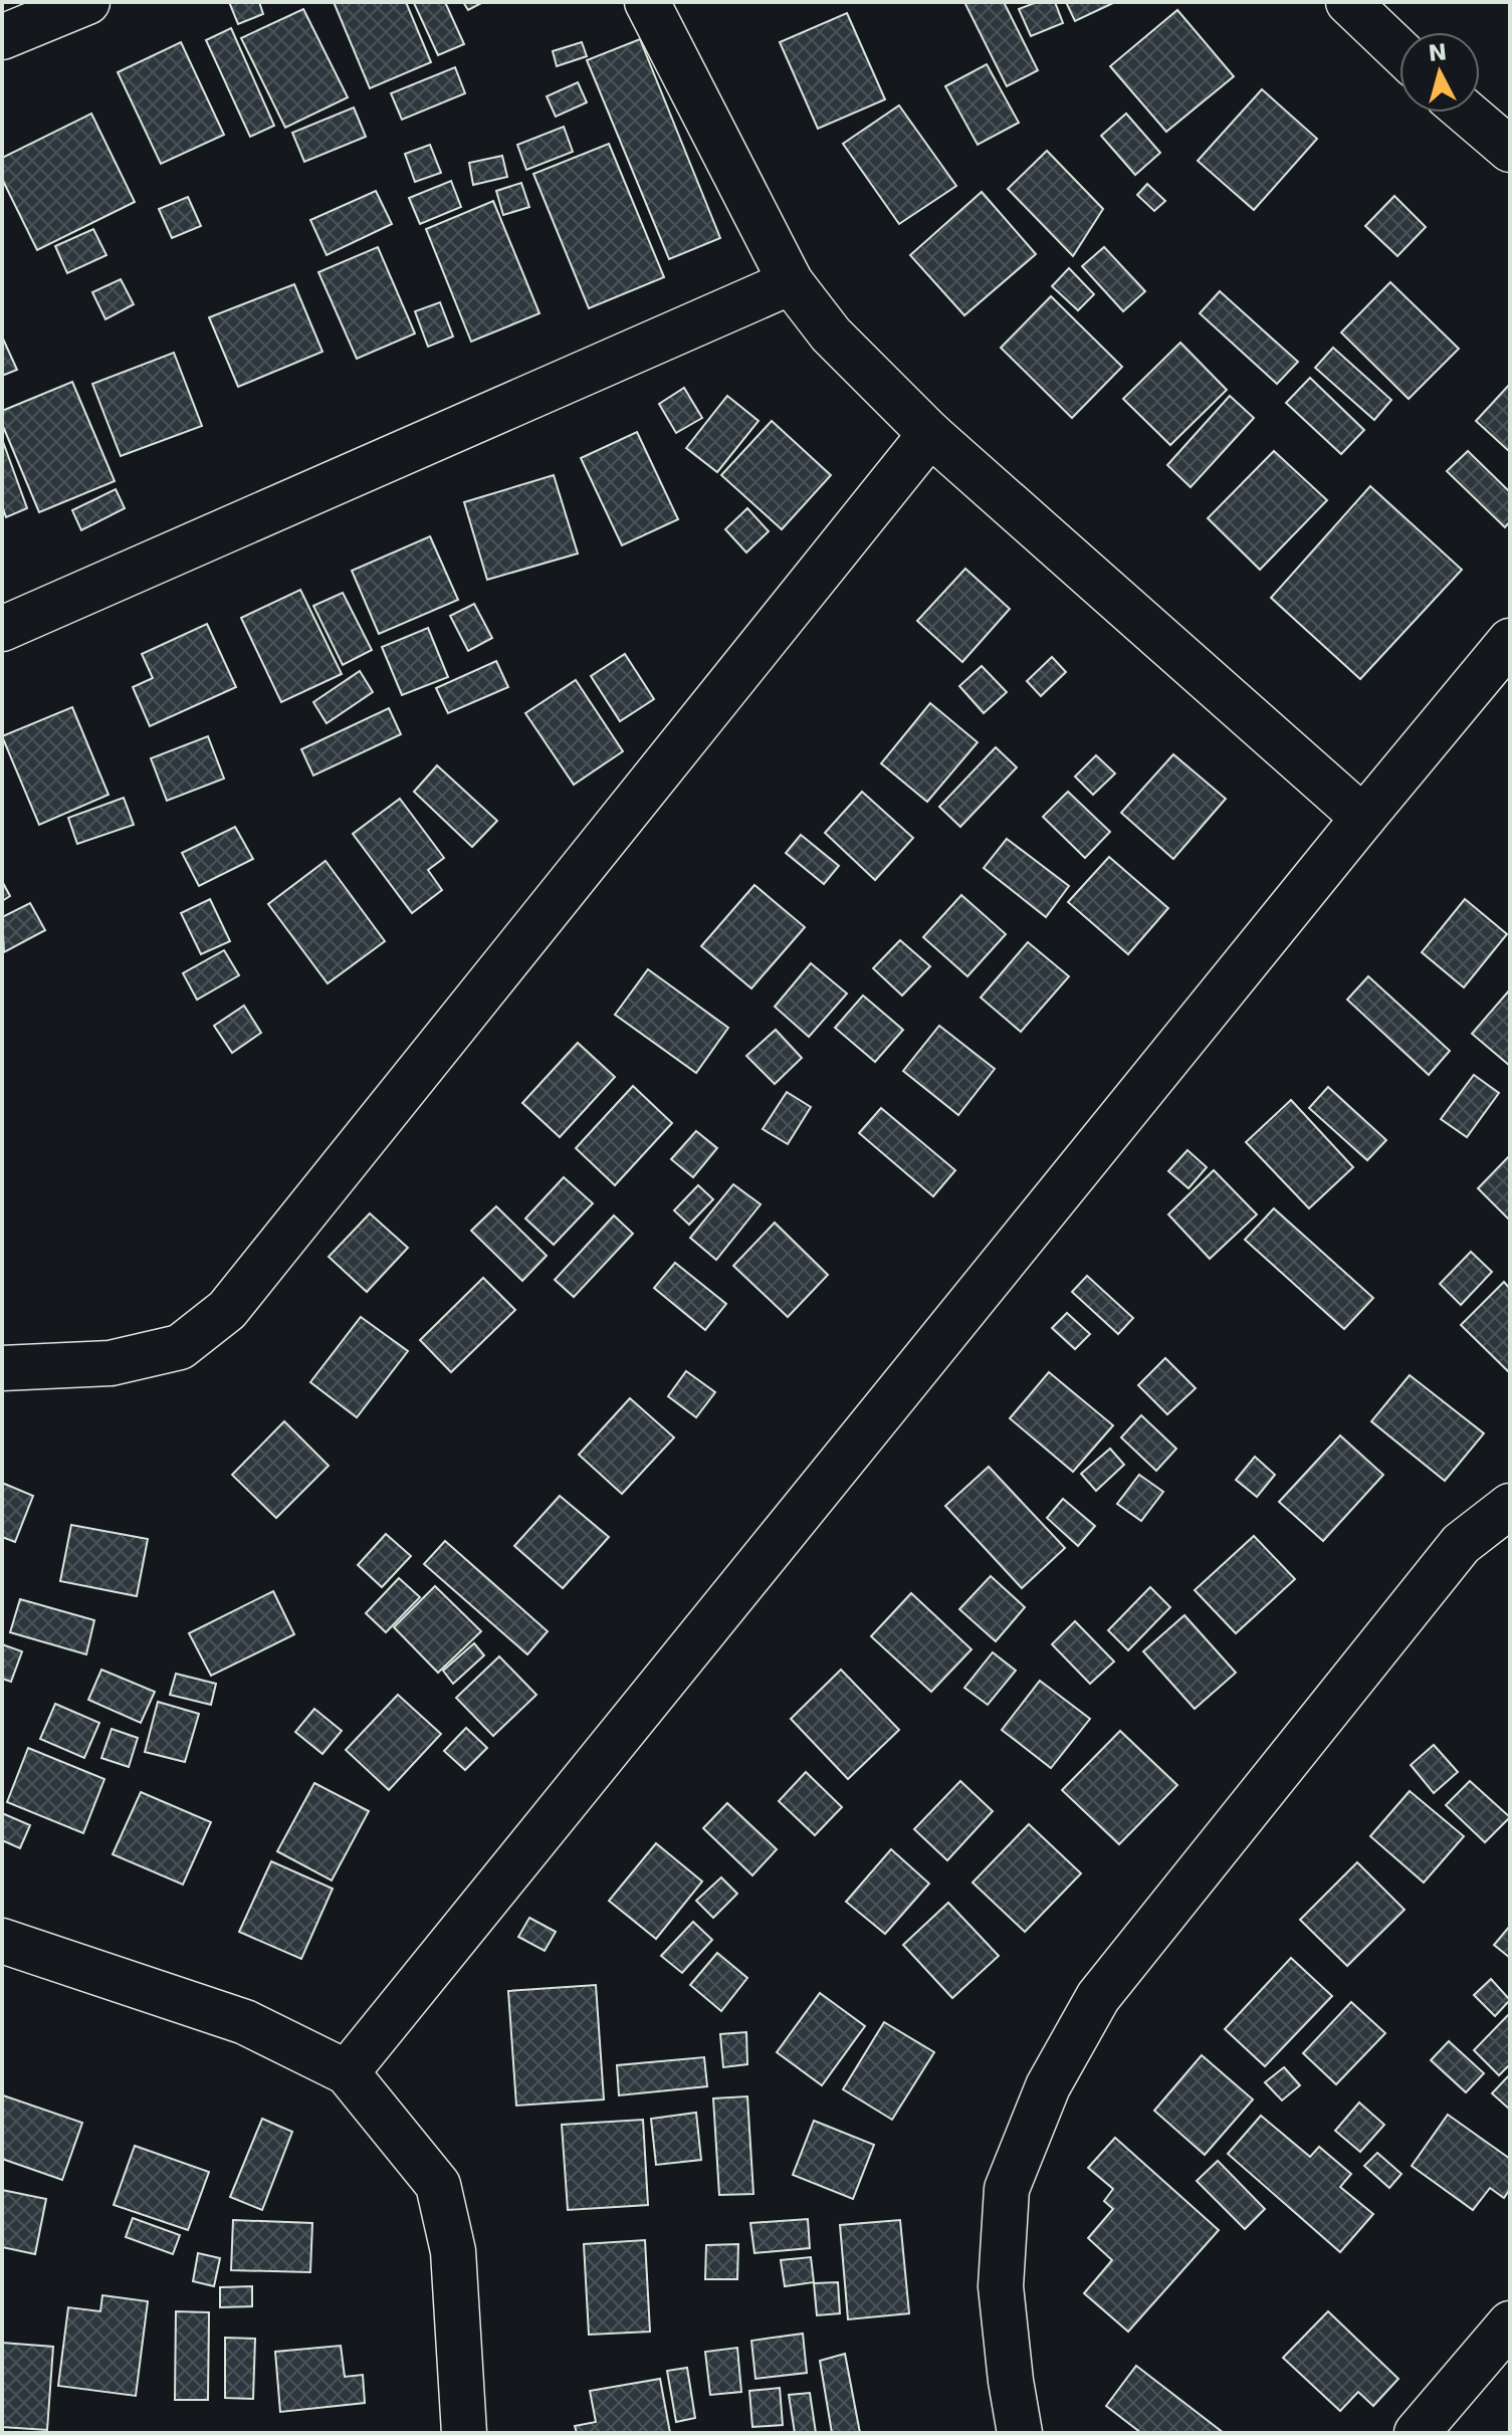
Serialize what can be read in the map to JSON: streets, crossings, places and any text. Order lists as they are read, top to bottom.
{
  "north": "top"
}
